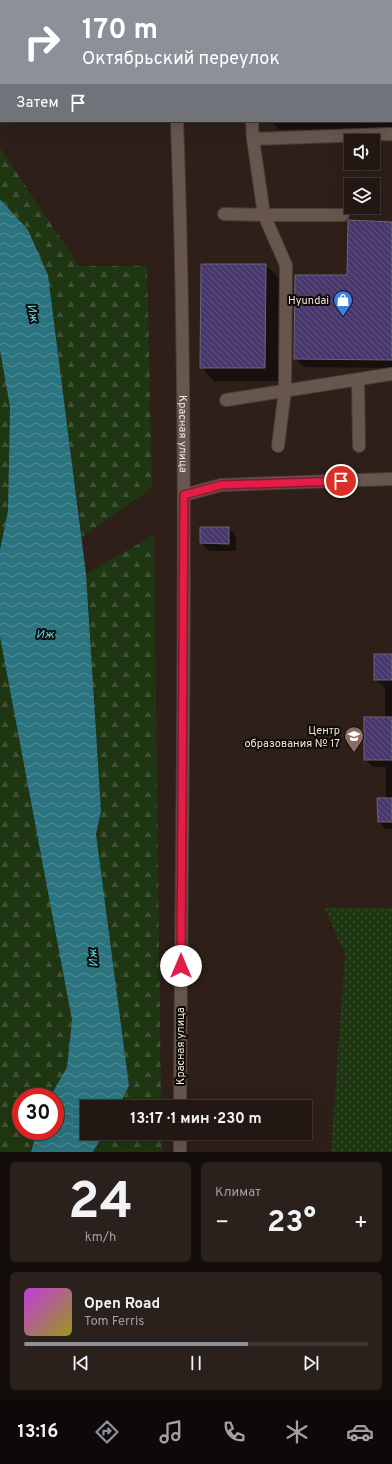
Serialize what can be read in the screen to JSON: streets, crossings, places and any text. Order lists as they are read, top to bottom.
{
  "streets": {
    "street": ["Красная улица"]
  },
  "water": ["Иж"],
  "places": {
    "shop": ["Hyundai"],
    "school or university": ["Центр образования № 17"]
  },
  "page": {
    "turn": ["170 m", "Октябрьский переулок"],
    "then": "Затем",
    "limit": "30",
    "trip": "13:17 · 1 мин · 230 m",
    "tile": [
      ["24", "km/h"],
      "Климат"
    ],
    "heat": ["−", "23°", "+"],
    "song": ["Open Road", "Tom Ferris"],
    "tabs": "13:16"
  }
}
